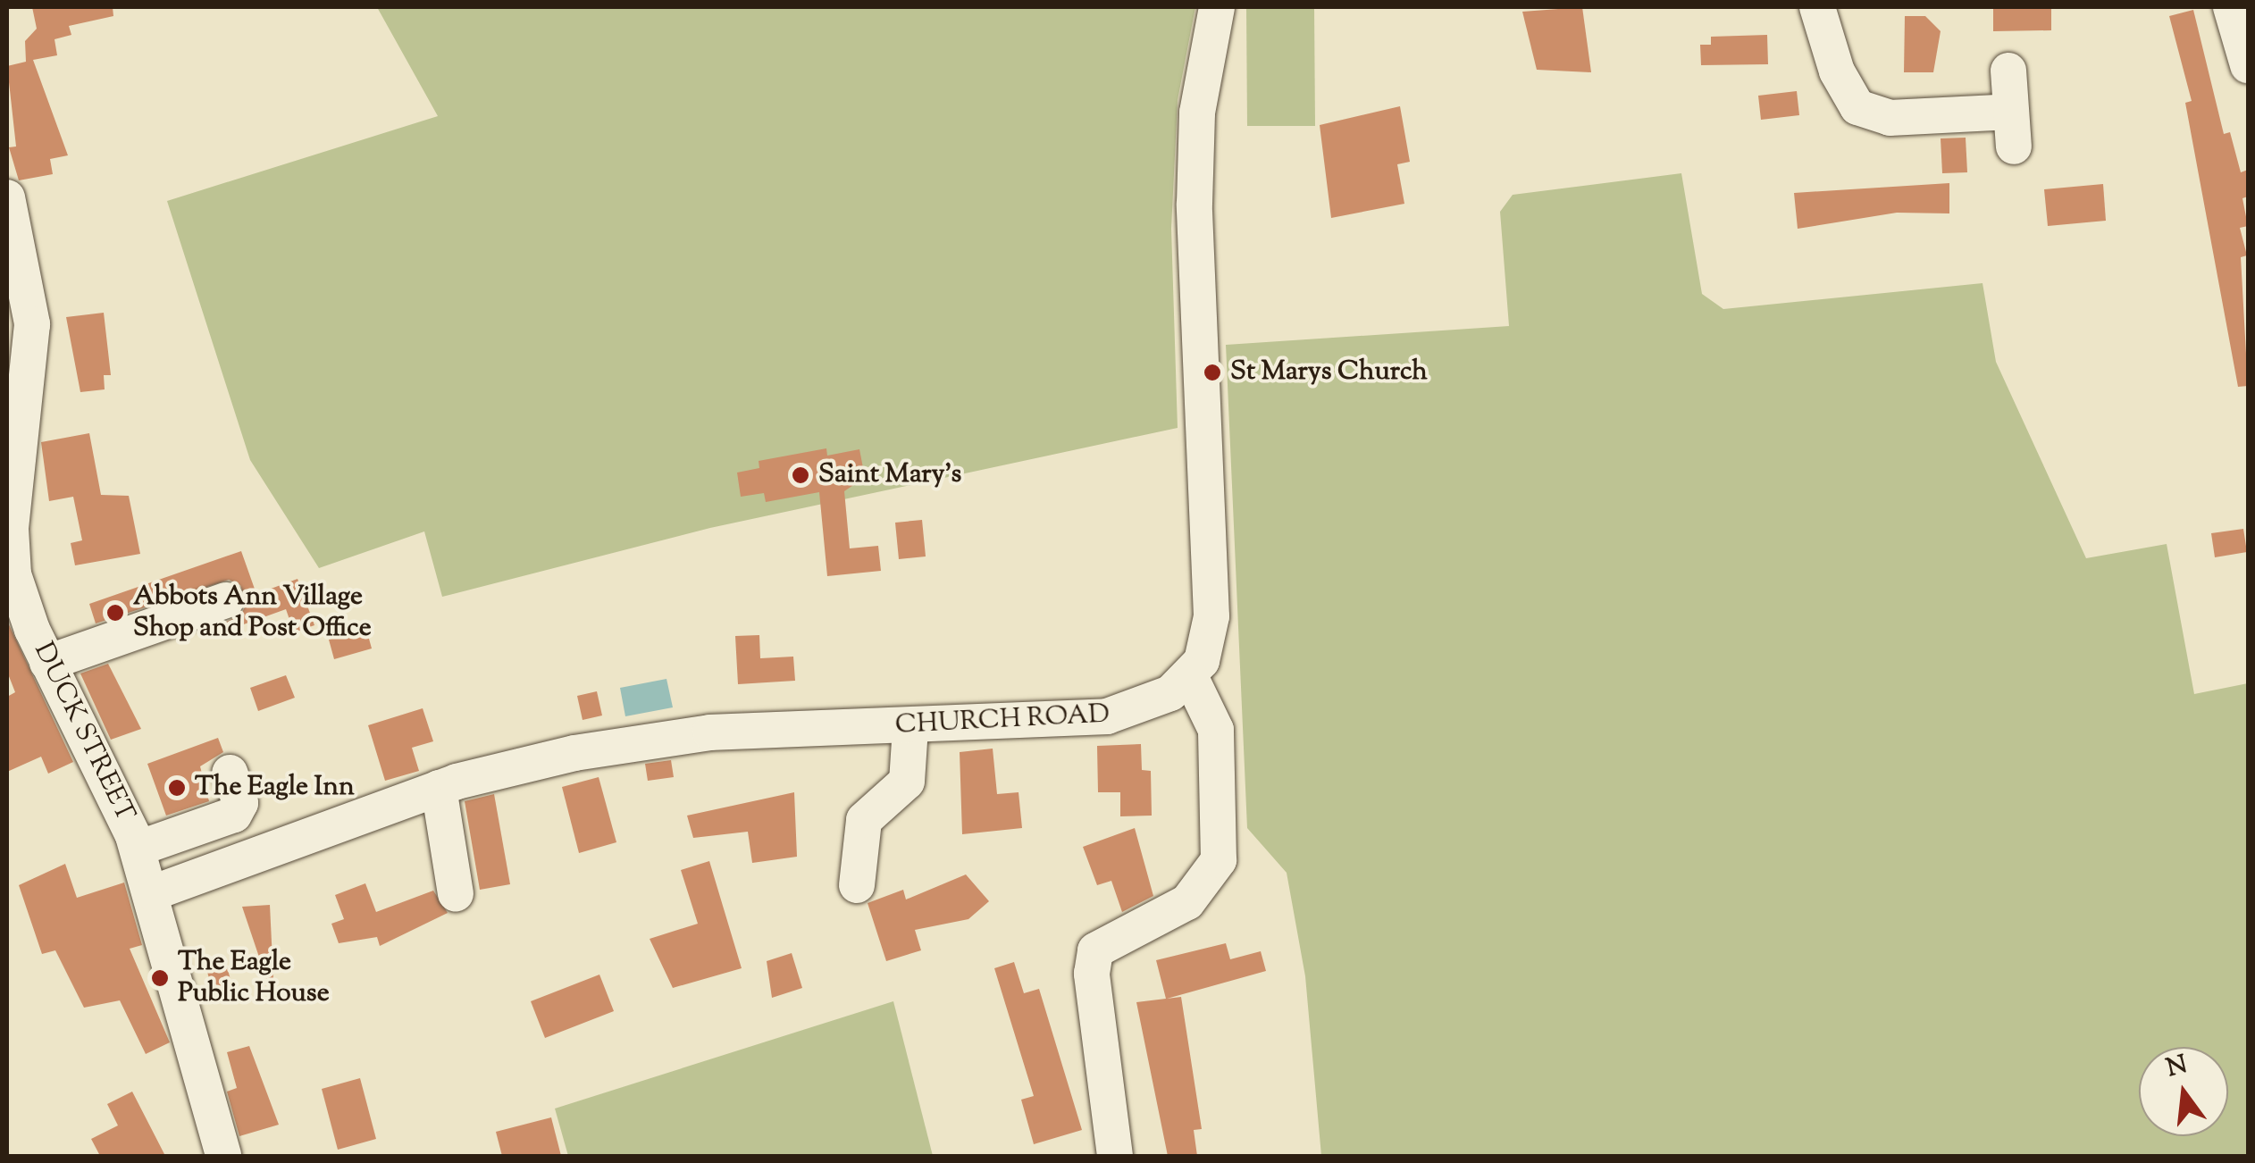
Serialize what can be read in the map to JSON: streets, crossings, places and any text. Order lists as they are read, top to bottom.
{
  "streets": {
    "street": ["CHURCH ROAD", "DUCK STREET"]
  },
  "crossings": [
    ["CHURCH ROAD", "DUCK STREET"]
  ],
  "places": [
    "St Marys Church",
    "Saint Mary's",
    "Abbots Ann Village Shop and Post Office",
    "The Eagle Inn",
    "The Eagle Public House"
  ],
  "north": "top"
}
